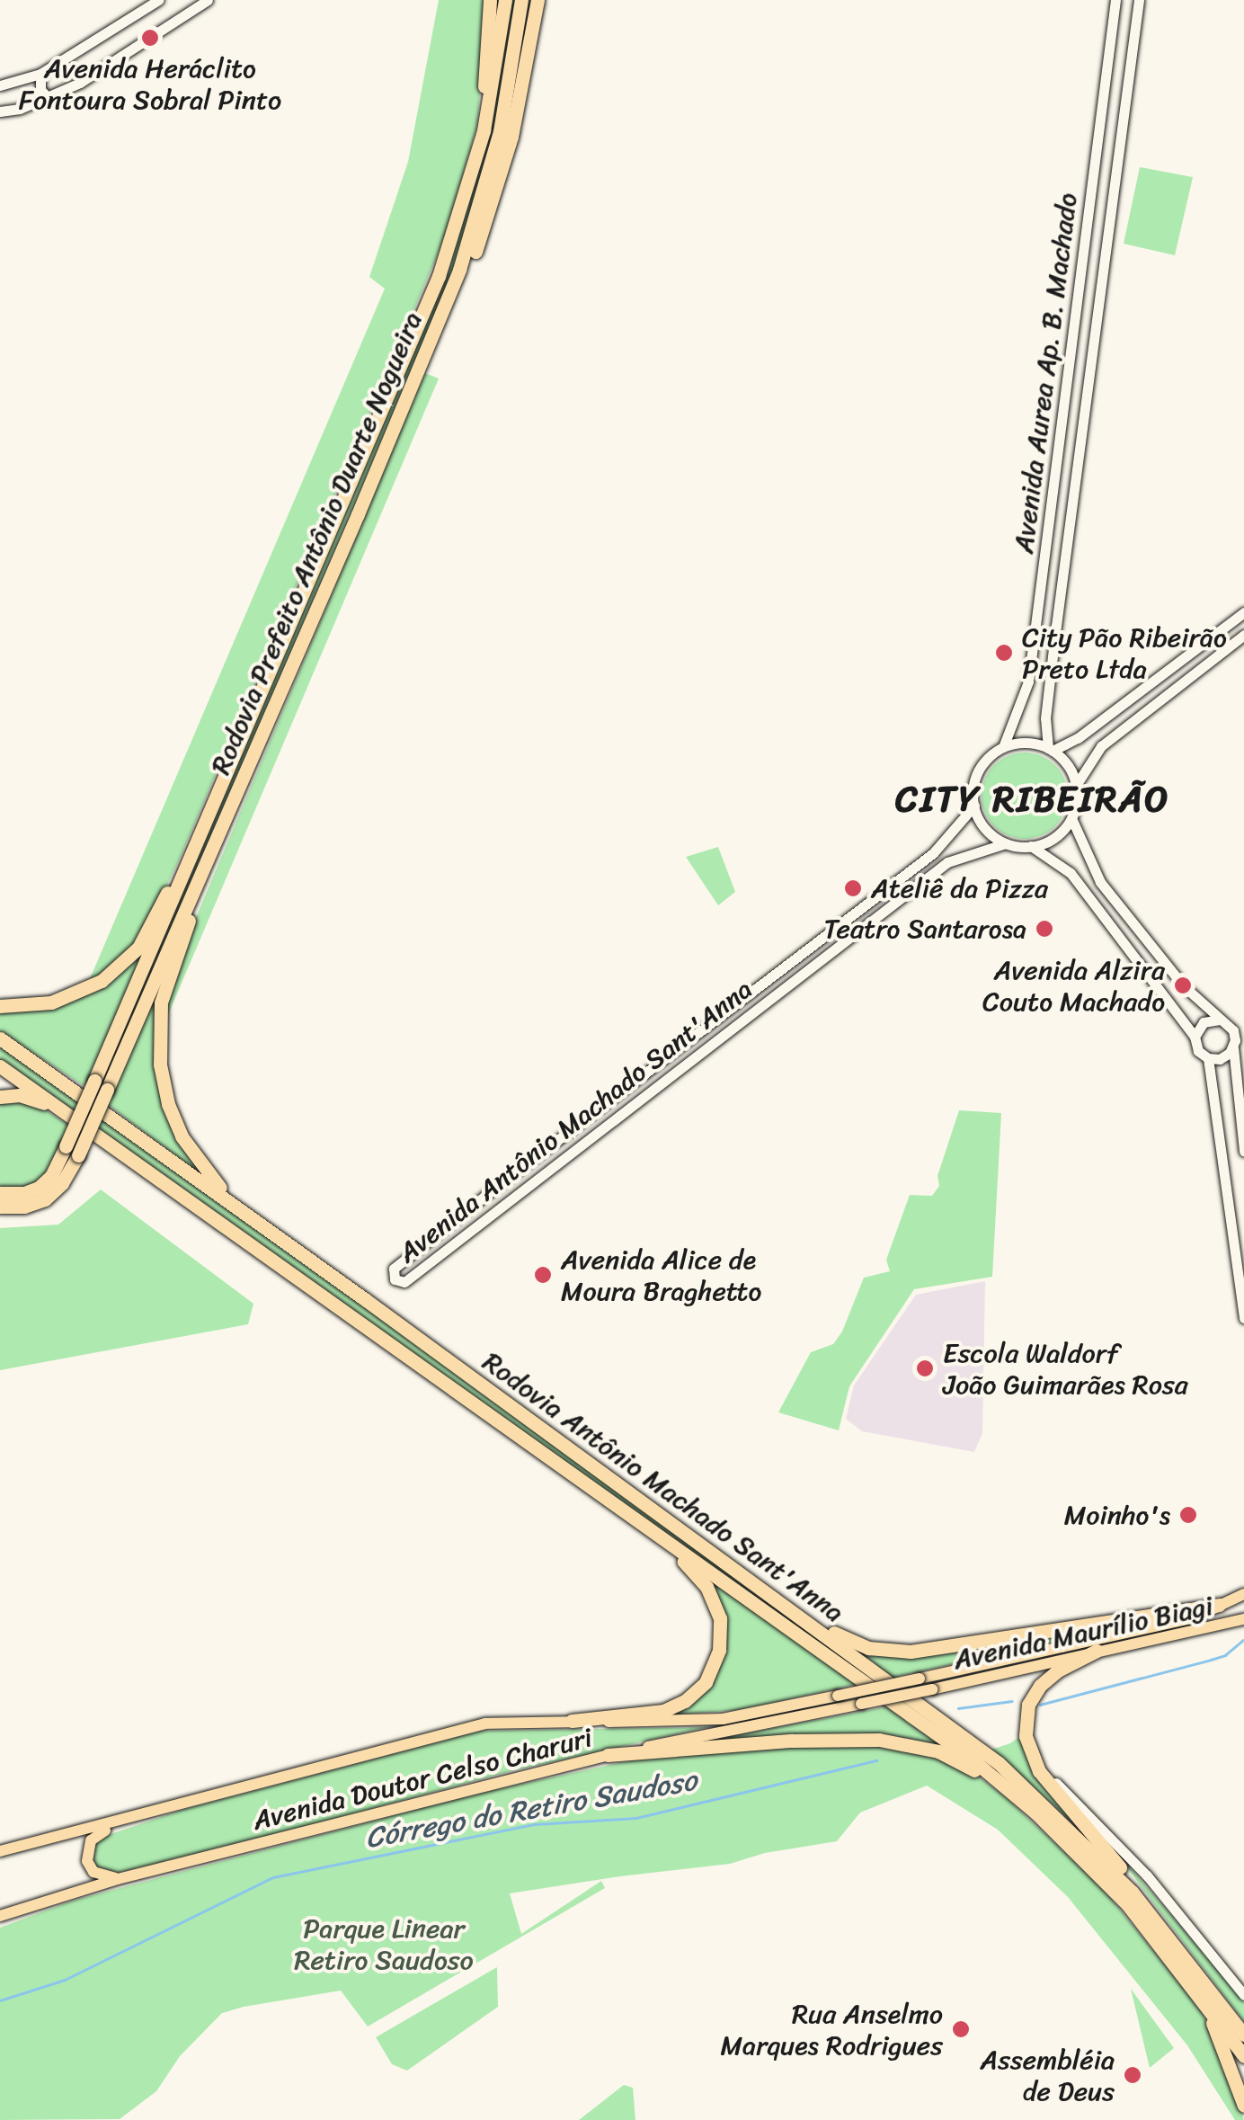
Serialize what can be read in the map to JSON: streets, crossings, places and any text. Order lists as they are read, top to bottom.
{
  "streets": {
    "highway": ["Rodovia Prefeito Antônio Duarte Nogueira", "Rodovia Antônio Machado Sant'Anna"],
    "main road": ["Avenida Maurílio Biagi", "Avenida Doutor Celso Charuri"],
    "street": ["Avenida Aurea Ap. B. Machado", "Avenida Antônio Machado Sant'Anna"]
  },
  "crossings": [
    ["Avenida Aurea Ap. B. Machado", "Avenida Antônio Machado Sant'Anna"],
    ["Avenida Maurílio Biagi", "Avenida Doutor Celso Charuri"]
  ],
  "districts": ["CITY RIBEIRÃO"],
  "water": ["Córrego do Retiro Saudoso"],
  "parks": ["Parque Linear Retiro Saudoso"],
  "places": [
    "Avenida Heráclito Fontoura Sobral Pinto",
    "City Pão Ribeirão Preto Ltda",
    "Ateliê da Pizza",
    "Teatro Santarosa",
    "Avenida Alzira Couto Machado",
    "Avenida Alice de Moura Braghetto",
    "Escola Waldorf João Guimarães Rosa",
    "Moinho's",
    "Rua Anselmo Marques Rodrigues",
    "Assembléia de Deus"
  ]
}
